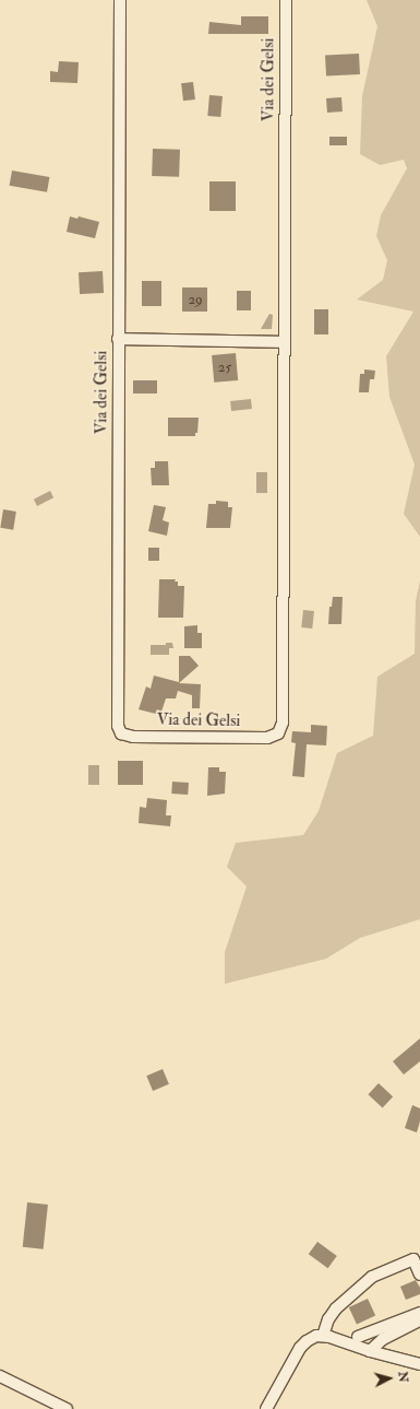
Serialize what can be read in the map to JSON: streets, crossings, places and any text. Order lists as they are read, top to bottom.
{
  "streets": {
    "street": ["Via dei Gelsi"]
  },
  "house_numbers": ["29", "25"],
  "north": "right"
}
